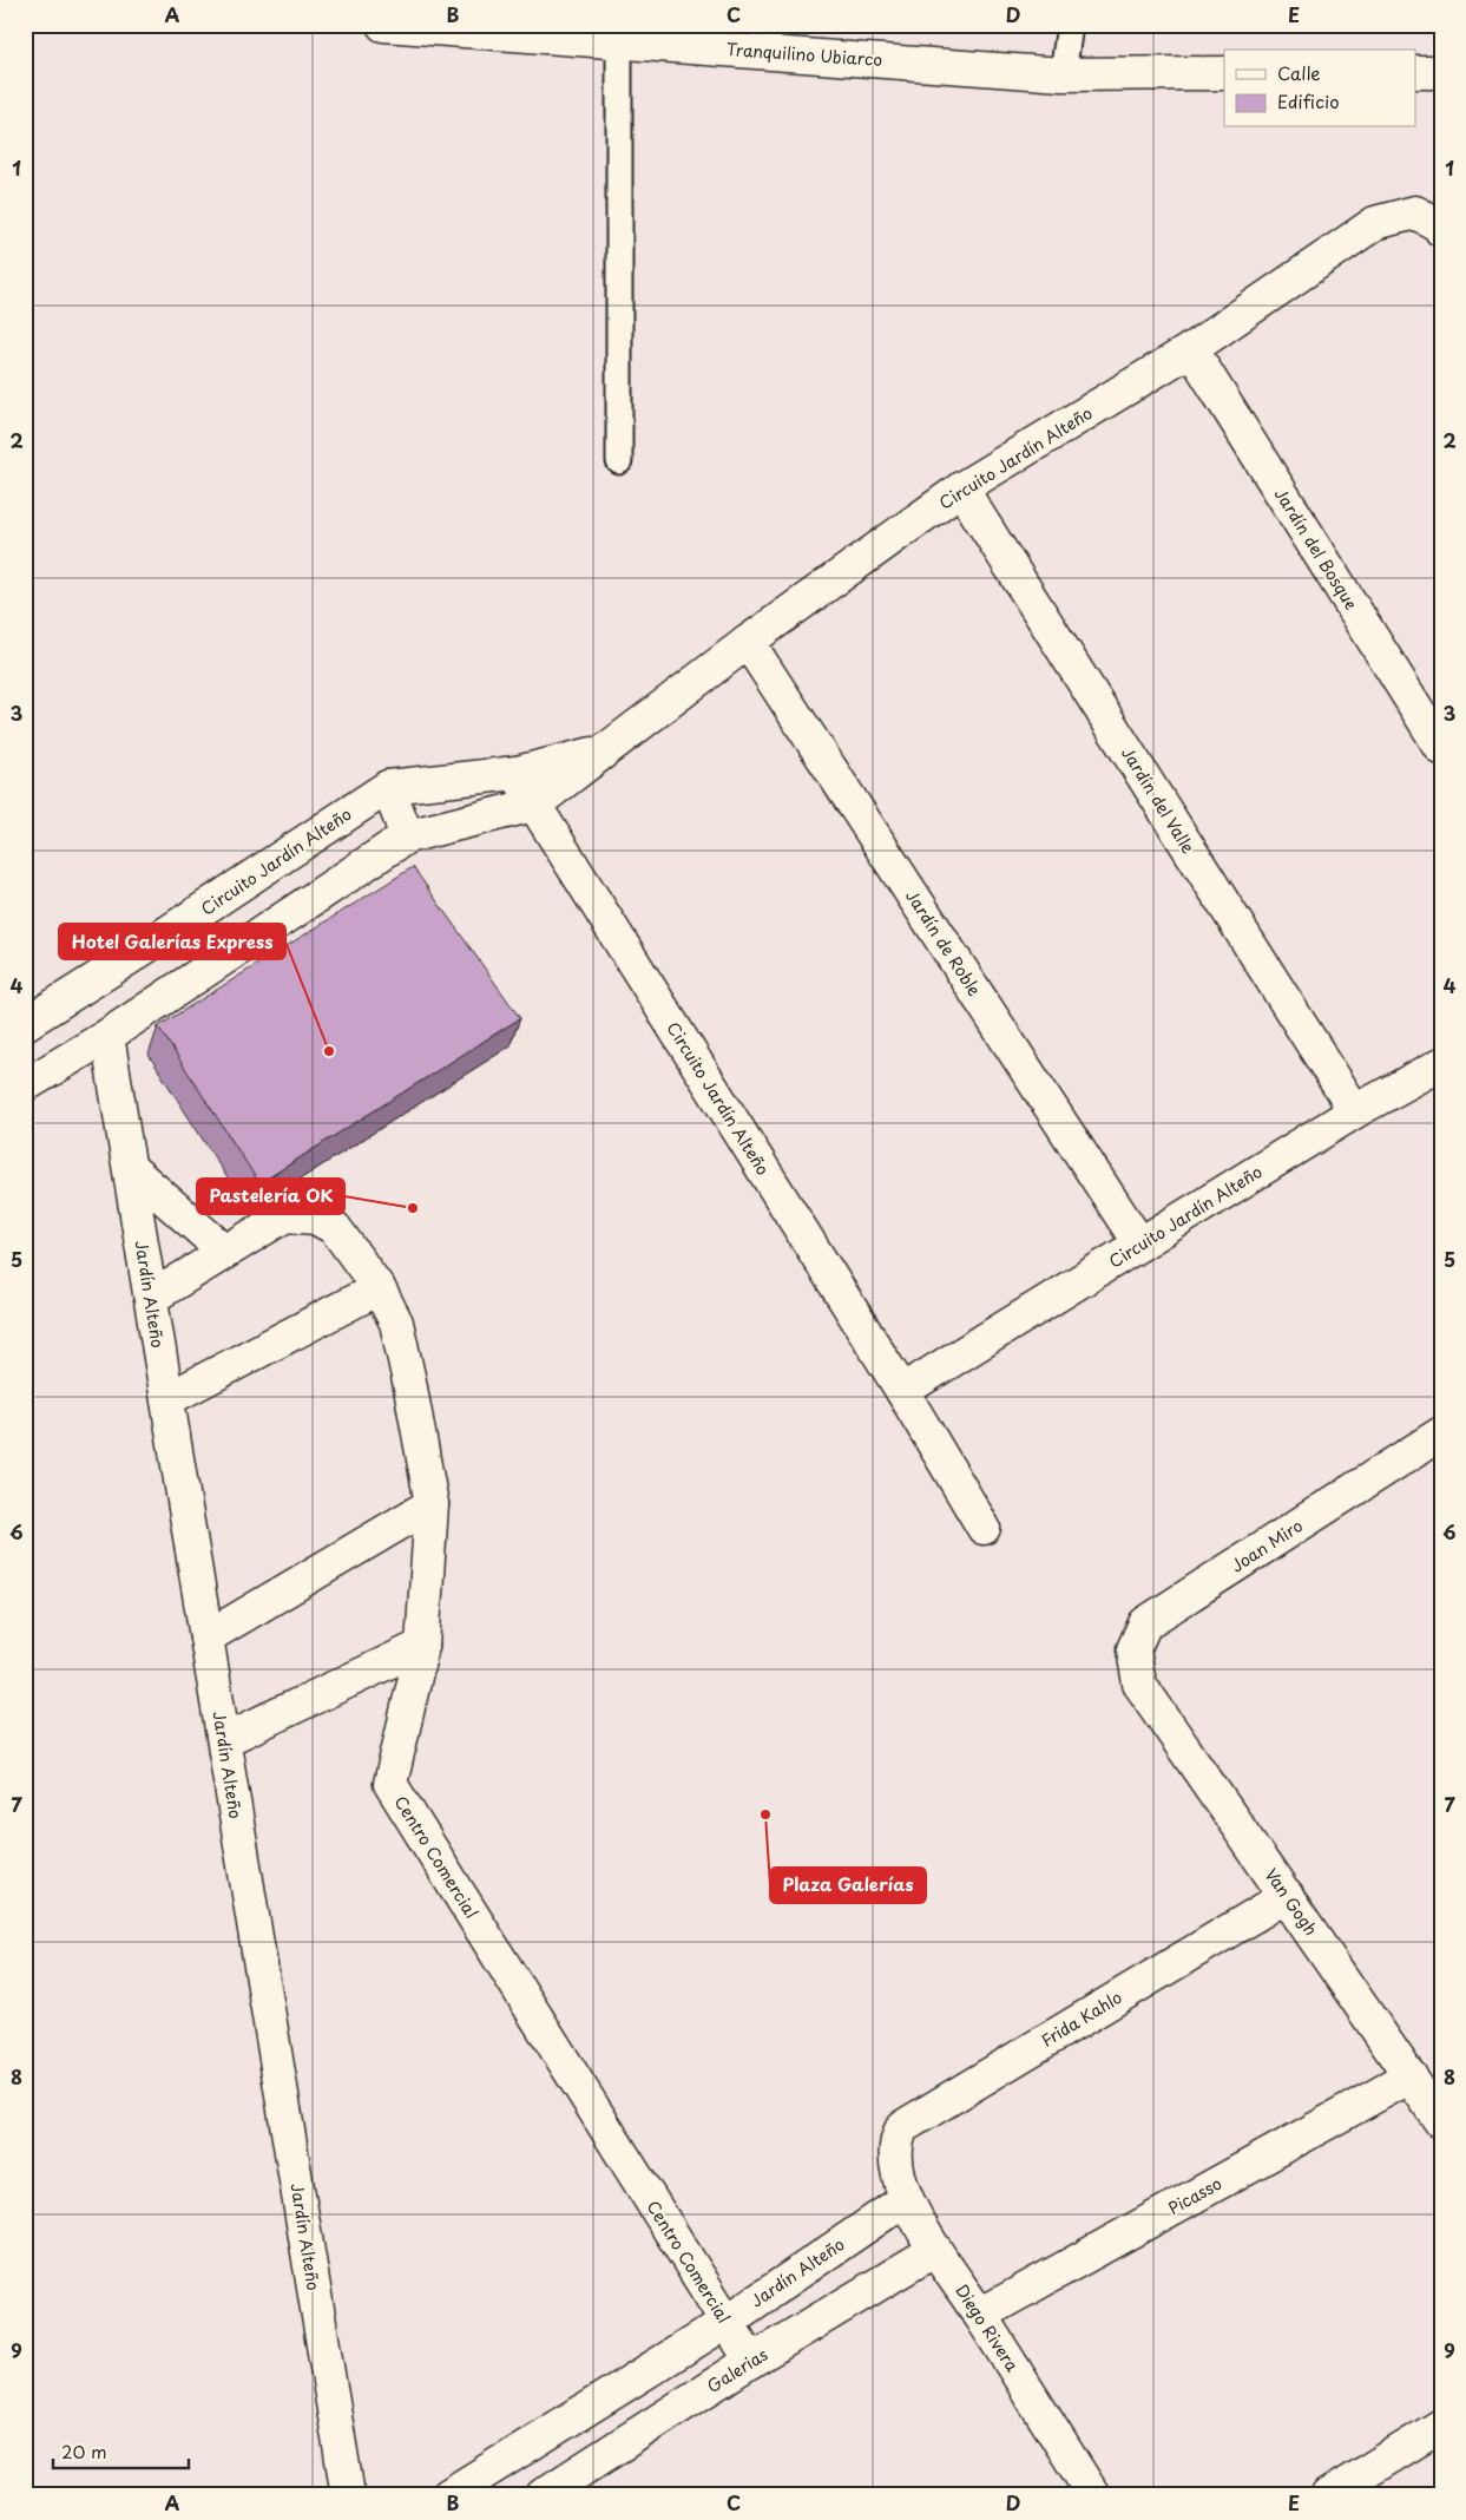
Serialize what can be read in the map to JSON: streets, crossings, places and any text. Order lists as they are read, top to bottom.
{
  "streets": {
    "street": [
      "Tranquilino Ubiarco",
      "Circuito Jardín Alteño",
      "Jardín del Bosque",
      "Jardín del Valle",
      "Jardín de Roble",
      "Jardín Alteño",
      "Joan Miro",
      "Centro Comercial",
      "Van Gogh",
      "Frida Kahlo",
      "Picasso",
      "Diego Rivera",
      "Galerias"
    ]
  },
  "crossings": [
    ["Circuito Jardín Alteño", "Jardín del Bosque"],
    ["Circuito Jardín Alteño", "Jardín del Valle"],
    ["Circuito Jardín Alteño", "Jardín de Roble"],
    ["Circuito Jardín Alteño", "Jardín Alteño"],
    ["Jardín Alteño", "Centro Comercial"],
    ["Jardín Alteño", "Diego Rivera"],
    ["Joan Miro", "Van Gogh"],
    ["Centro Comercial", "Galerias"],
    ["Van Gogh", "Frida Kahlo"],
    ["Van Gogh", "Picasso"],
    ["Frida Kahlo", "Diego Rivera"],
    ["Picasso", "Diego Rivera"],
    ["Diego Rivera", "Galerias"]
  ],
  "places": ["Hotel Galerías Express", "Pastelería OK", "Plaza Galerías"],
  "legend": ["Calle", "Edificio"],
  "scale_bar": "20 m",
  "grid": {
    "columns": [
      "A",
      "B",
      "C",
      "D",
      "E"
    ],
    "rows": [
      "1",
      "2",
      "3",
      "4",
      "5",
      "6",
      "7",
      "8",
      "9"
    ]
  }
}
